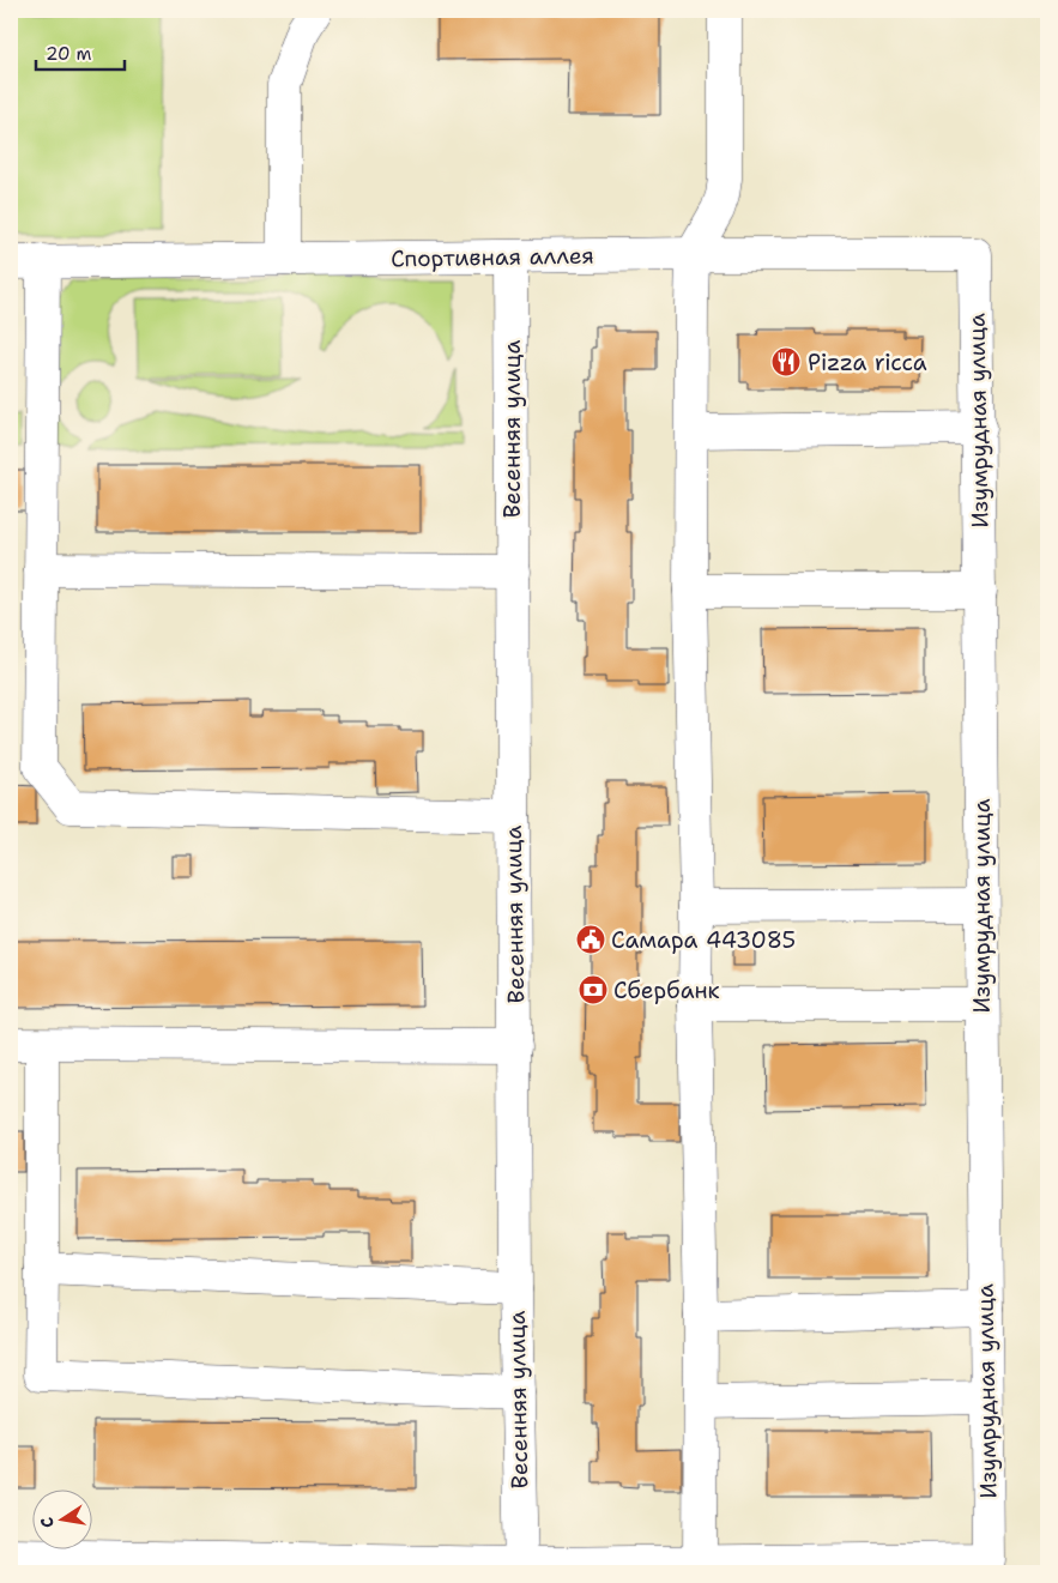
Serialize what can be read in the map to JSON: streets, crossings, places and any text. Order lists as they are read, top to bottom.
{
  "streets": {
    "street": ["Спортивная аллея", "Изумрудная улица", "Весенняя улица"]
  },
  "crossings": [
    ["Спортивная аллея", "Изумрудная улица"],
    ["Спортивная аллея", "Весенняя улица"]
  ],
  "places": {
    "restaurant": ["Pizza ricca"],
    "public building": ["Самара 443085"],
    "bank": ["Сбербанк"]
  },
  "scale_bar": "20 m",
  "north": "left"
}
